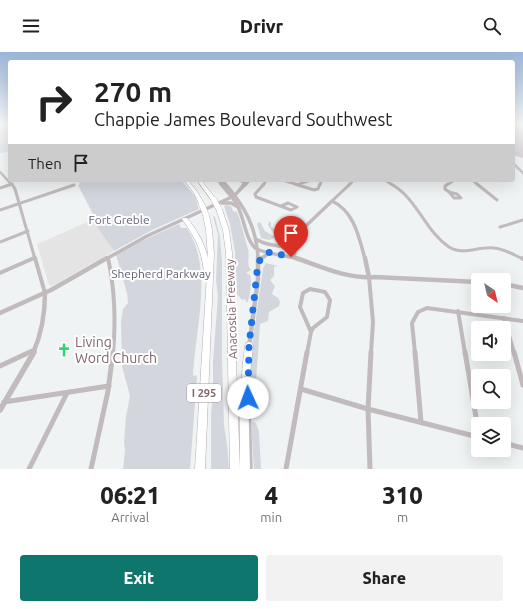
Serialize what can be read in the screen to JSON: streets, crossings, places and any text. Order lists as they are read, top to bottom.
{
  "streets": {
    "highway": ["Anacostia Freeway", "I 295"]
  },
  "parks": ["Fort Greble", "Shepherd Parkway"],
  "places": {
    "church": ["Living Word Church"]
  },
  "north": "bottom right",
  "page": {
    "header": "Drivr",
    "turn": ["270 m", "Chappie James Boulevard Southwest"],
    "then": "Then",
    "eta": [
      "06:21",
      "Arrival",
      "4",
      "min",
      "310",
      "m"
    ],
    "buttons": ["Exit", "Share"]
  }
}
